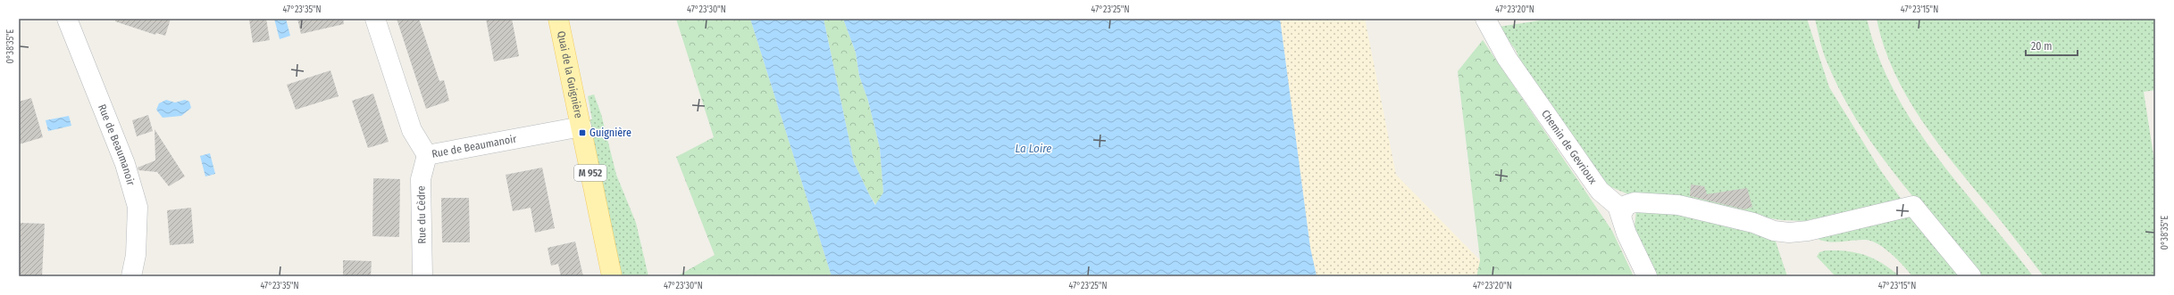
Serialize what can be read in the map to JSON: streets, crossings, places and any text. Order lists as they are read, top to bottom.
{
  "streets": {
    "main road": ["Quai de la Guignière", "M 952"],
    "street": ["Rue de Beaumanoir", "Chemin de Gevrioux", "Rue du Cèdre"]
  },
  "crossings": [
    ["Quai de la Guignière", "Rue de Beaumanoir"],
    ["Rue de Beaumanoir", "Rue du Cèdre"]
  ],
  "water": ["La Loire"],
  "places": {
    "transit": ["Guignière"]
  },
  "scale_bar": "20 m",
  "coordinates": [
    "47°23'35\"N",
    "47°23'30\"N",
    "47°23'25\"N",
    "47°23'20\"N",
    "47°23'15\"N",
    "0°38'35\"E"
  ]
}
